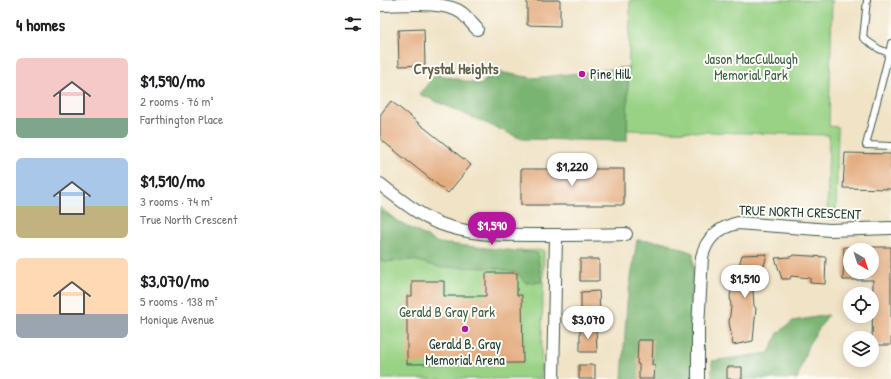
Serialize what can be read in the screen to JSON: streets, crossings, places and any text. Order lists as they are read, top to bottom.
{
  "streets": {
    "street": ["TRUE NORTH CRESCENT"]
  },
  "districts": ["Crystal Heights"],
  "parks": ["Jason MacCullough Memorial Park", "Gerald B Gray Park"],
  "places": ["Pine Hill", "Gerald B. Gray Memorial Arena"],
  "north": "bottom right",
  "page": {
    "heading": "4 homes",
    "list": [
      {
        "name": "$1,590/mo",
        "note": "2 rooms · 76 m² · Farthington Place"
      },
      {
        "name": "$1,510/mo",
        "note": "3 rooms · 74 m² · True North Crescent"
      },
      {
        "name": "$3,070/mo",
        "note": "5 rooms · 138 m² · Monique Avenue"
      }
    ],
    "price": [
      "$1,220",
      "$1,590",
      "$1,510",
      "$3,070"
    ]
  }
}
